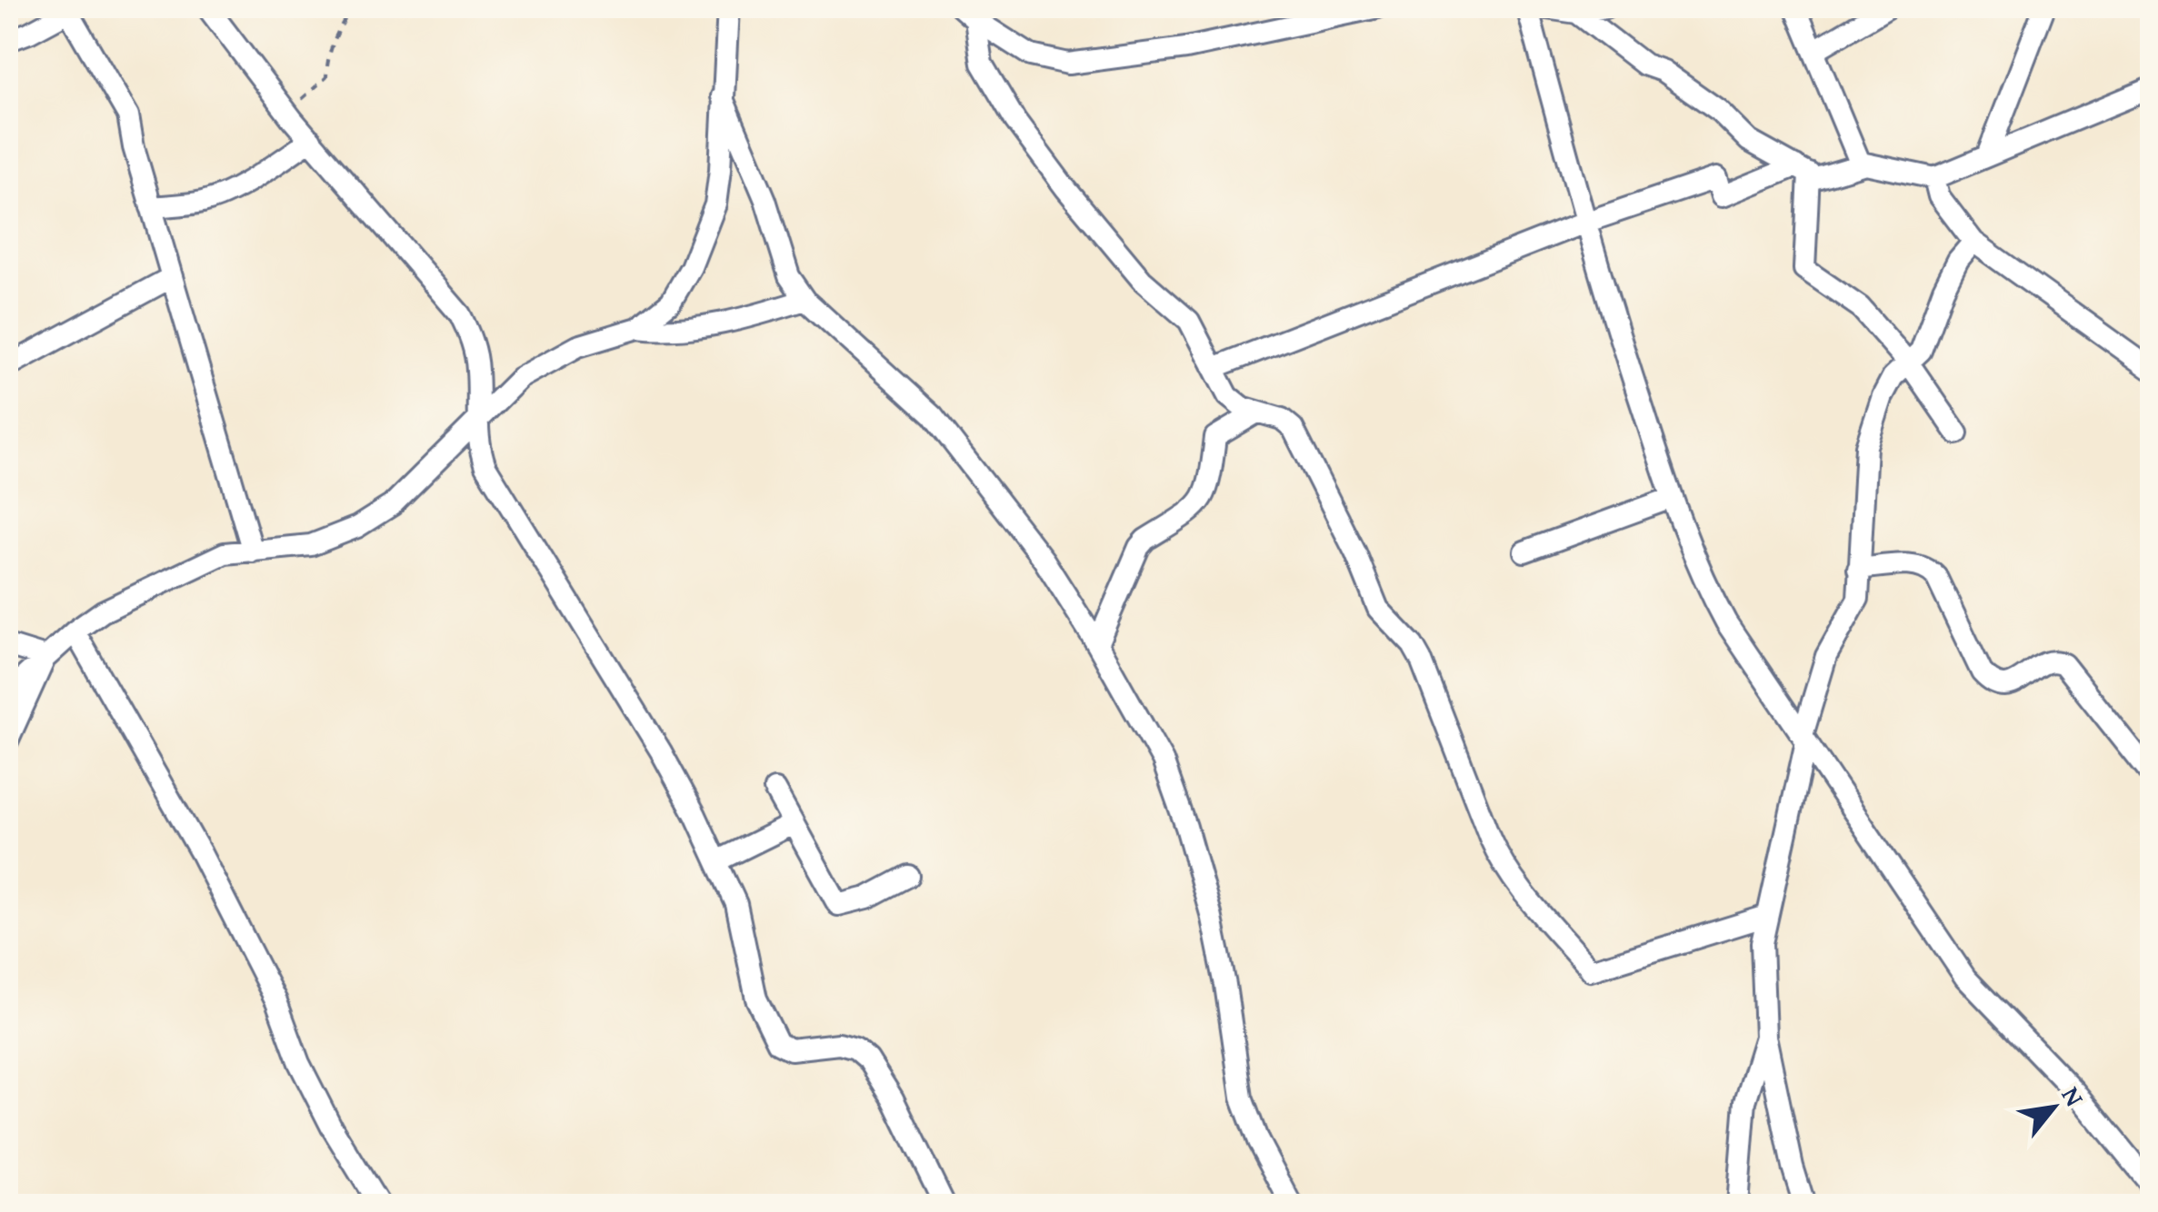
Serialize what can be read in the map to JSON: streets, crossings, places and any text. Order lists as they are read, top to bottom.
{
  "north": "top right"
}
